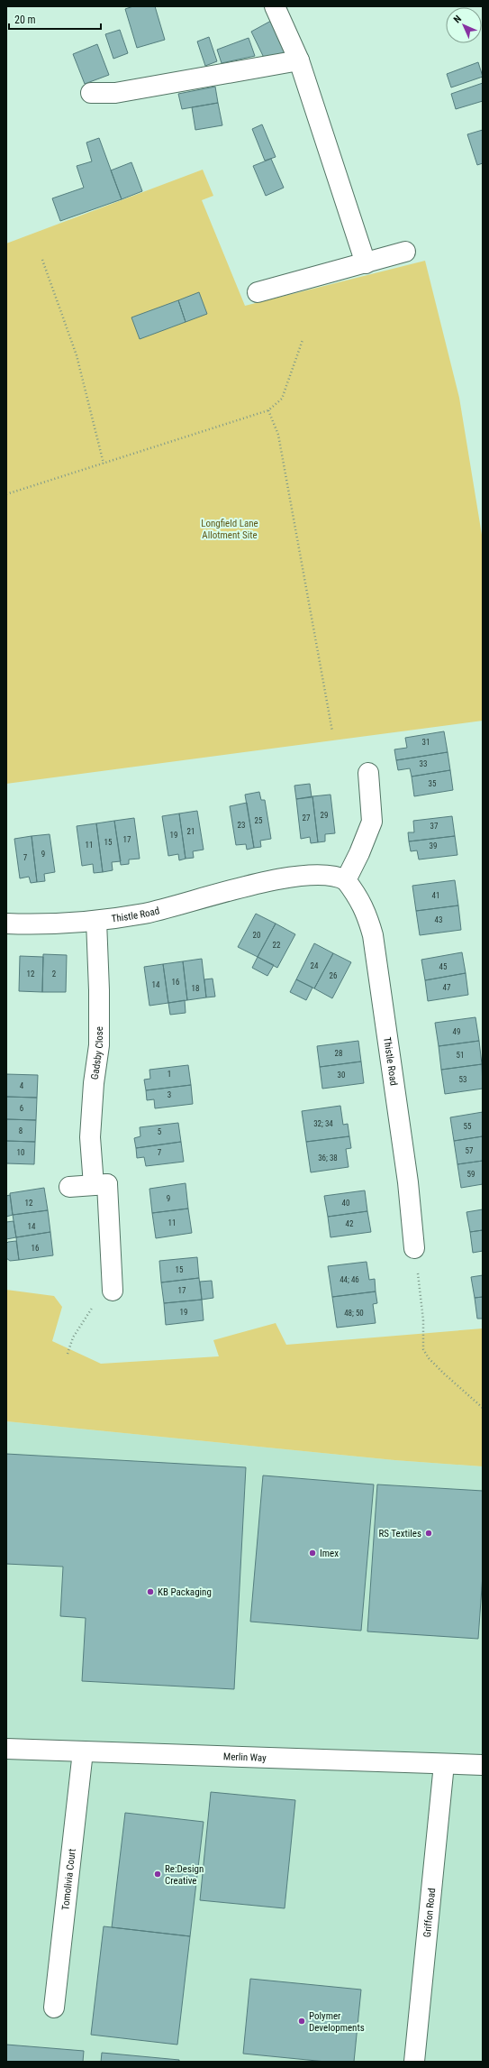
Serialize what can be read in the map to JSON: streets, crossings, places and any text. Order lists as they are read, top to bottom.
{
  "streets": {
    "street": [
      "Thistle Road",
      "Gadsby Close",
      "Merlin Way",
      "Tomolivia Court",
      "Griffon Road"
    ]
  },
  "crossings": [
    ["Thistle Road", "Gadsby Close"],
    ["Merlin Way", "Tomolivia Court"],
    ["Merlin Way", "Griffon Road"]
  ],
  "parks": ["Longfield Lane Allotment Site"],
  "places": [
    "RS Textiles",
    "Imex",
    "KB Packaging",
    "Re:Design Creative",
    "Polymer Developments"
  ],
  "house_numbers": [
    "31",
    "33",
    "35",
    "29",
    "27",
    "25",
    "23",
    "37",
    "21",
    "19",
    "17",
    "15",
    "11",
    "39",
    "9",
    "7",
    "41",
    "43",
    "20",
    "22",
    "24",
    "45",
    "12",
    "2",
    "26",
    "16",
    "14",
    "47",
    "18",
    "49",
    "28",
    "51",
    "1",
    "30",
    "53",
    "4",
    "3",
    "6",
    "32; 34",
    "55",
    "8",
    "5",
    "57",
    "10",
    "7",
    "36; 38",
    "59",
    "9",
    "12",
    "40",
    "11",
    "42",
    "14",
    "16",
    "15",
    "44; 46",
    "17",
    "19",
    "48; 50"
  ],
  "scale_bar": "20 m",
  "north": "top left"
}
